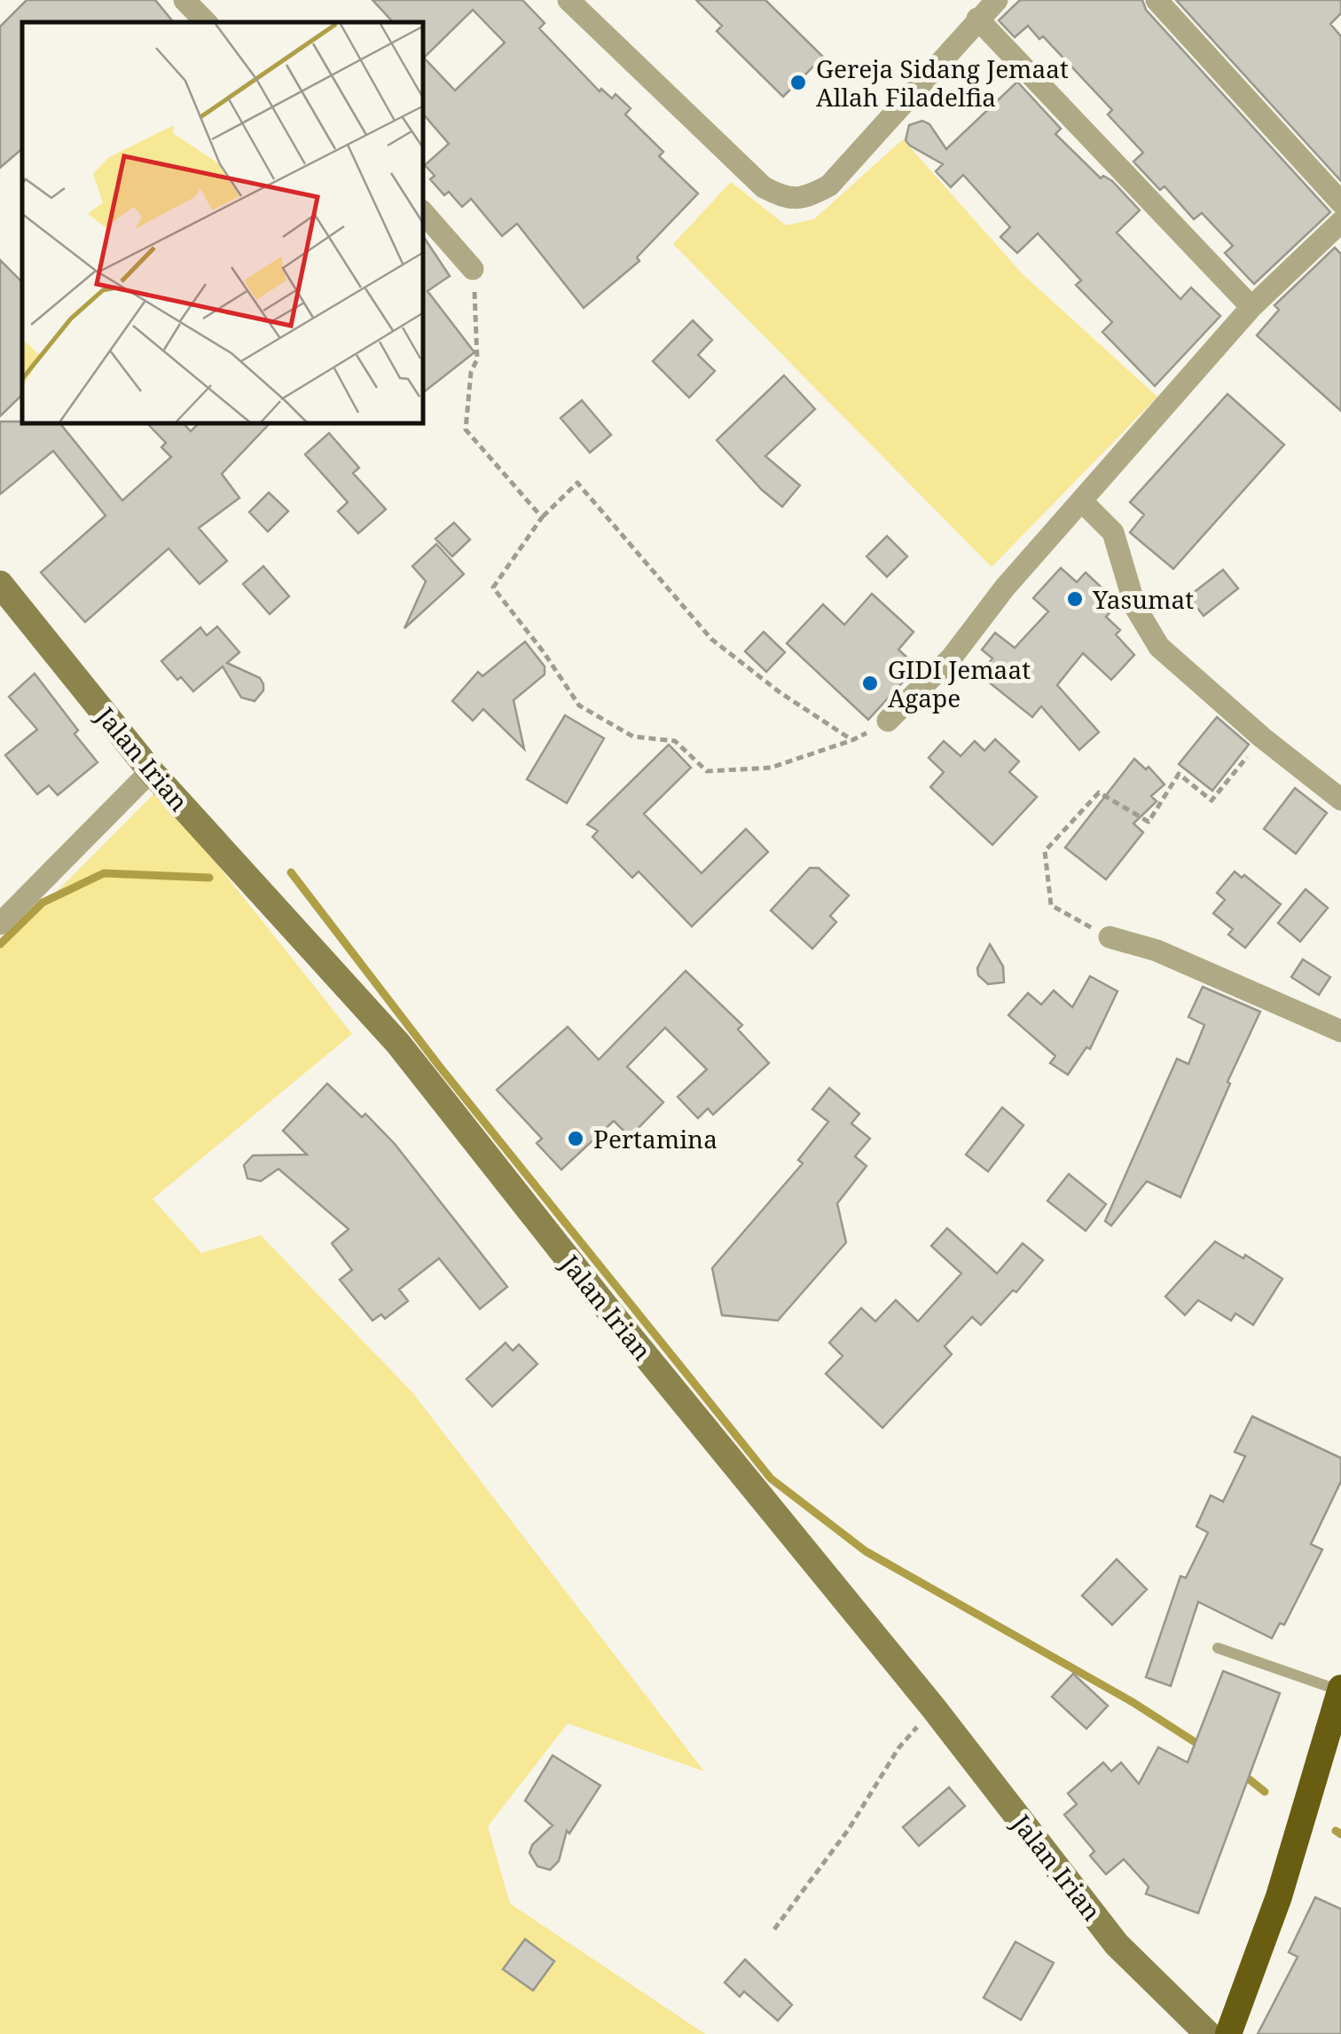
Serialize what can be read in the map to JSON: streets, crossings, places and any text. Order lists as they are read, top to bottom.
{
  "streets": {
    "main road": ["Jalan Irian"]
  },
  "places": [
    "Gereja Sidang Jemaat Allah Filadelfia",
    "Yasumat",
    "GIDI Jemaat Agape",
    "Pertamina"
  ]
}
